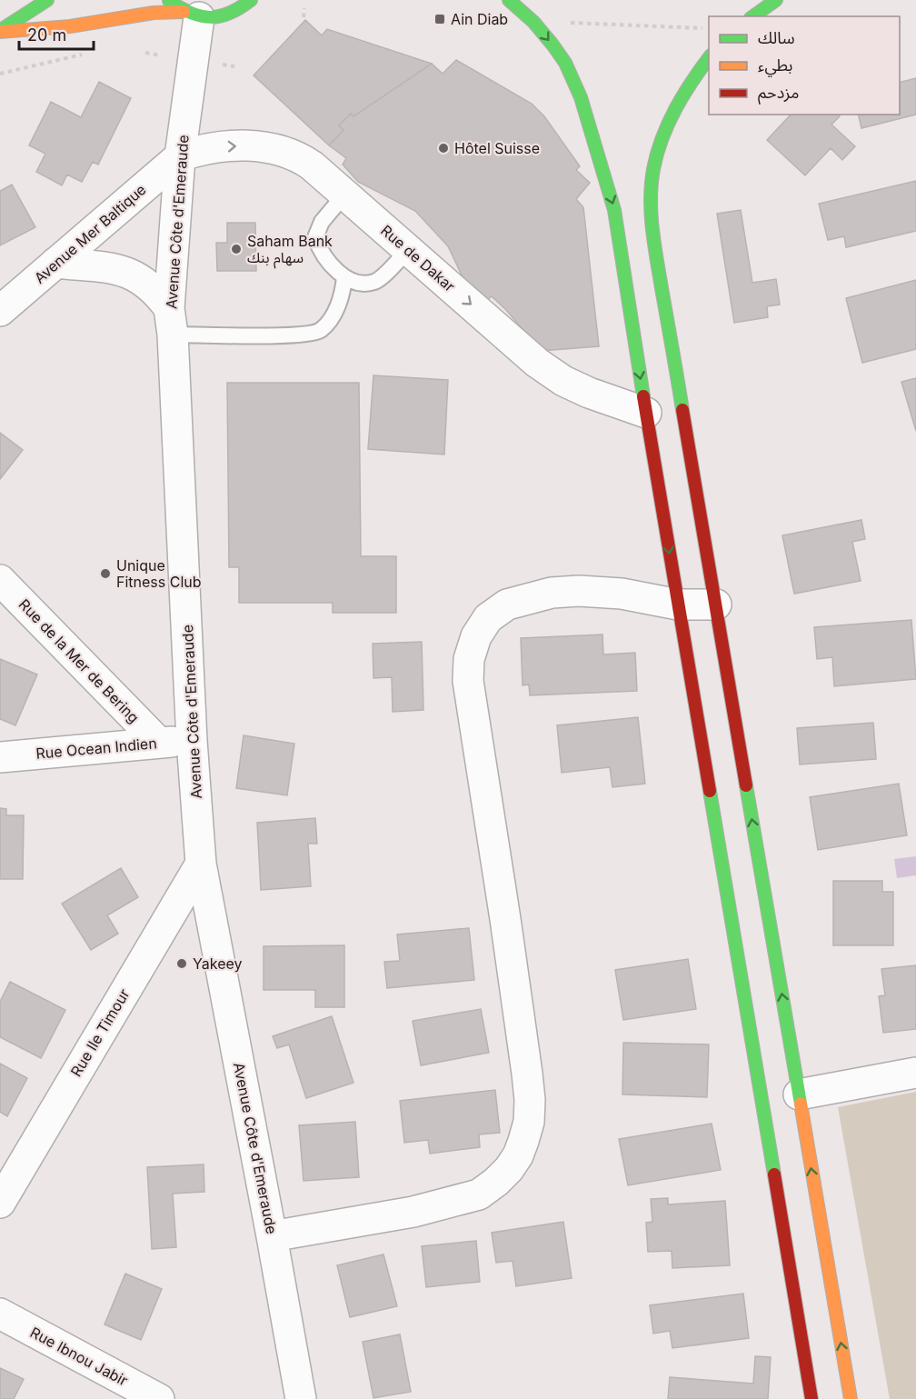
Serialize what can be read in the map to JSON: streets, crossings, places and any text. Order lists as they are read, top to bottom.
{
  "streets": {
    "street": [
      "Avenue Côte d'Emeraude",
      "Avenue Mer Baltique",
      "Rue de Dakar",
      "Rue de la Mer de Bering",
      "Rue Ocean Indien",
      "Rue Ile Timour",
      "Rue Ibnou Jabir"
    ]
  },
  "crossings": [
    ["Avenue Côte d'Emeraude", "Avenue Mer Baltique"],
    ["Avenue Côte d'Emeraude", "Rue de Dakar"],
    ["Avenue Côte d'Emeraude", "Rue Ocean Indien"],
    ["Avenue Côte d'Emeraude", "Rue Ile Timour"],
    ["Avenue Mer Baltique", "Rue de Dakar"],
    ["Rue de la Mer de Bering", "Rue Ocean Indien"]
  ],
  "one_way": ["Rue de Dakar"],
  "places": {
    "transit": ["Ain Diab"],
    "other": [
      "Hôtel Suisse",
      "Saham Bank سهام بنك",
      "Unique Fitness Club",
      "Yakeey"
    ]
  },
  "legend": ["سالك", "بطيء", "مزدحم"],
  "scale_bar": "20 m"
}
